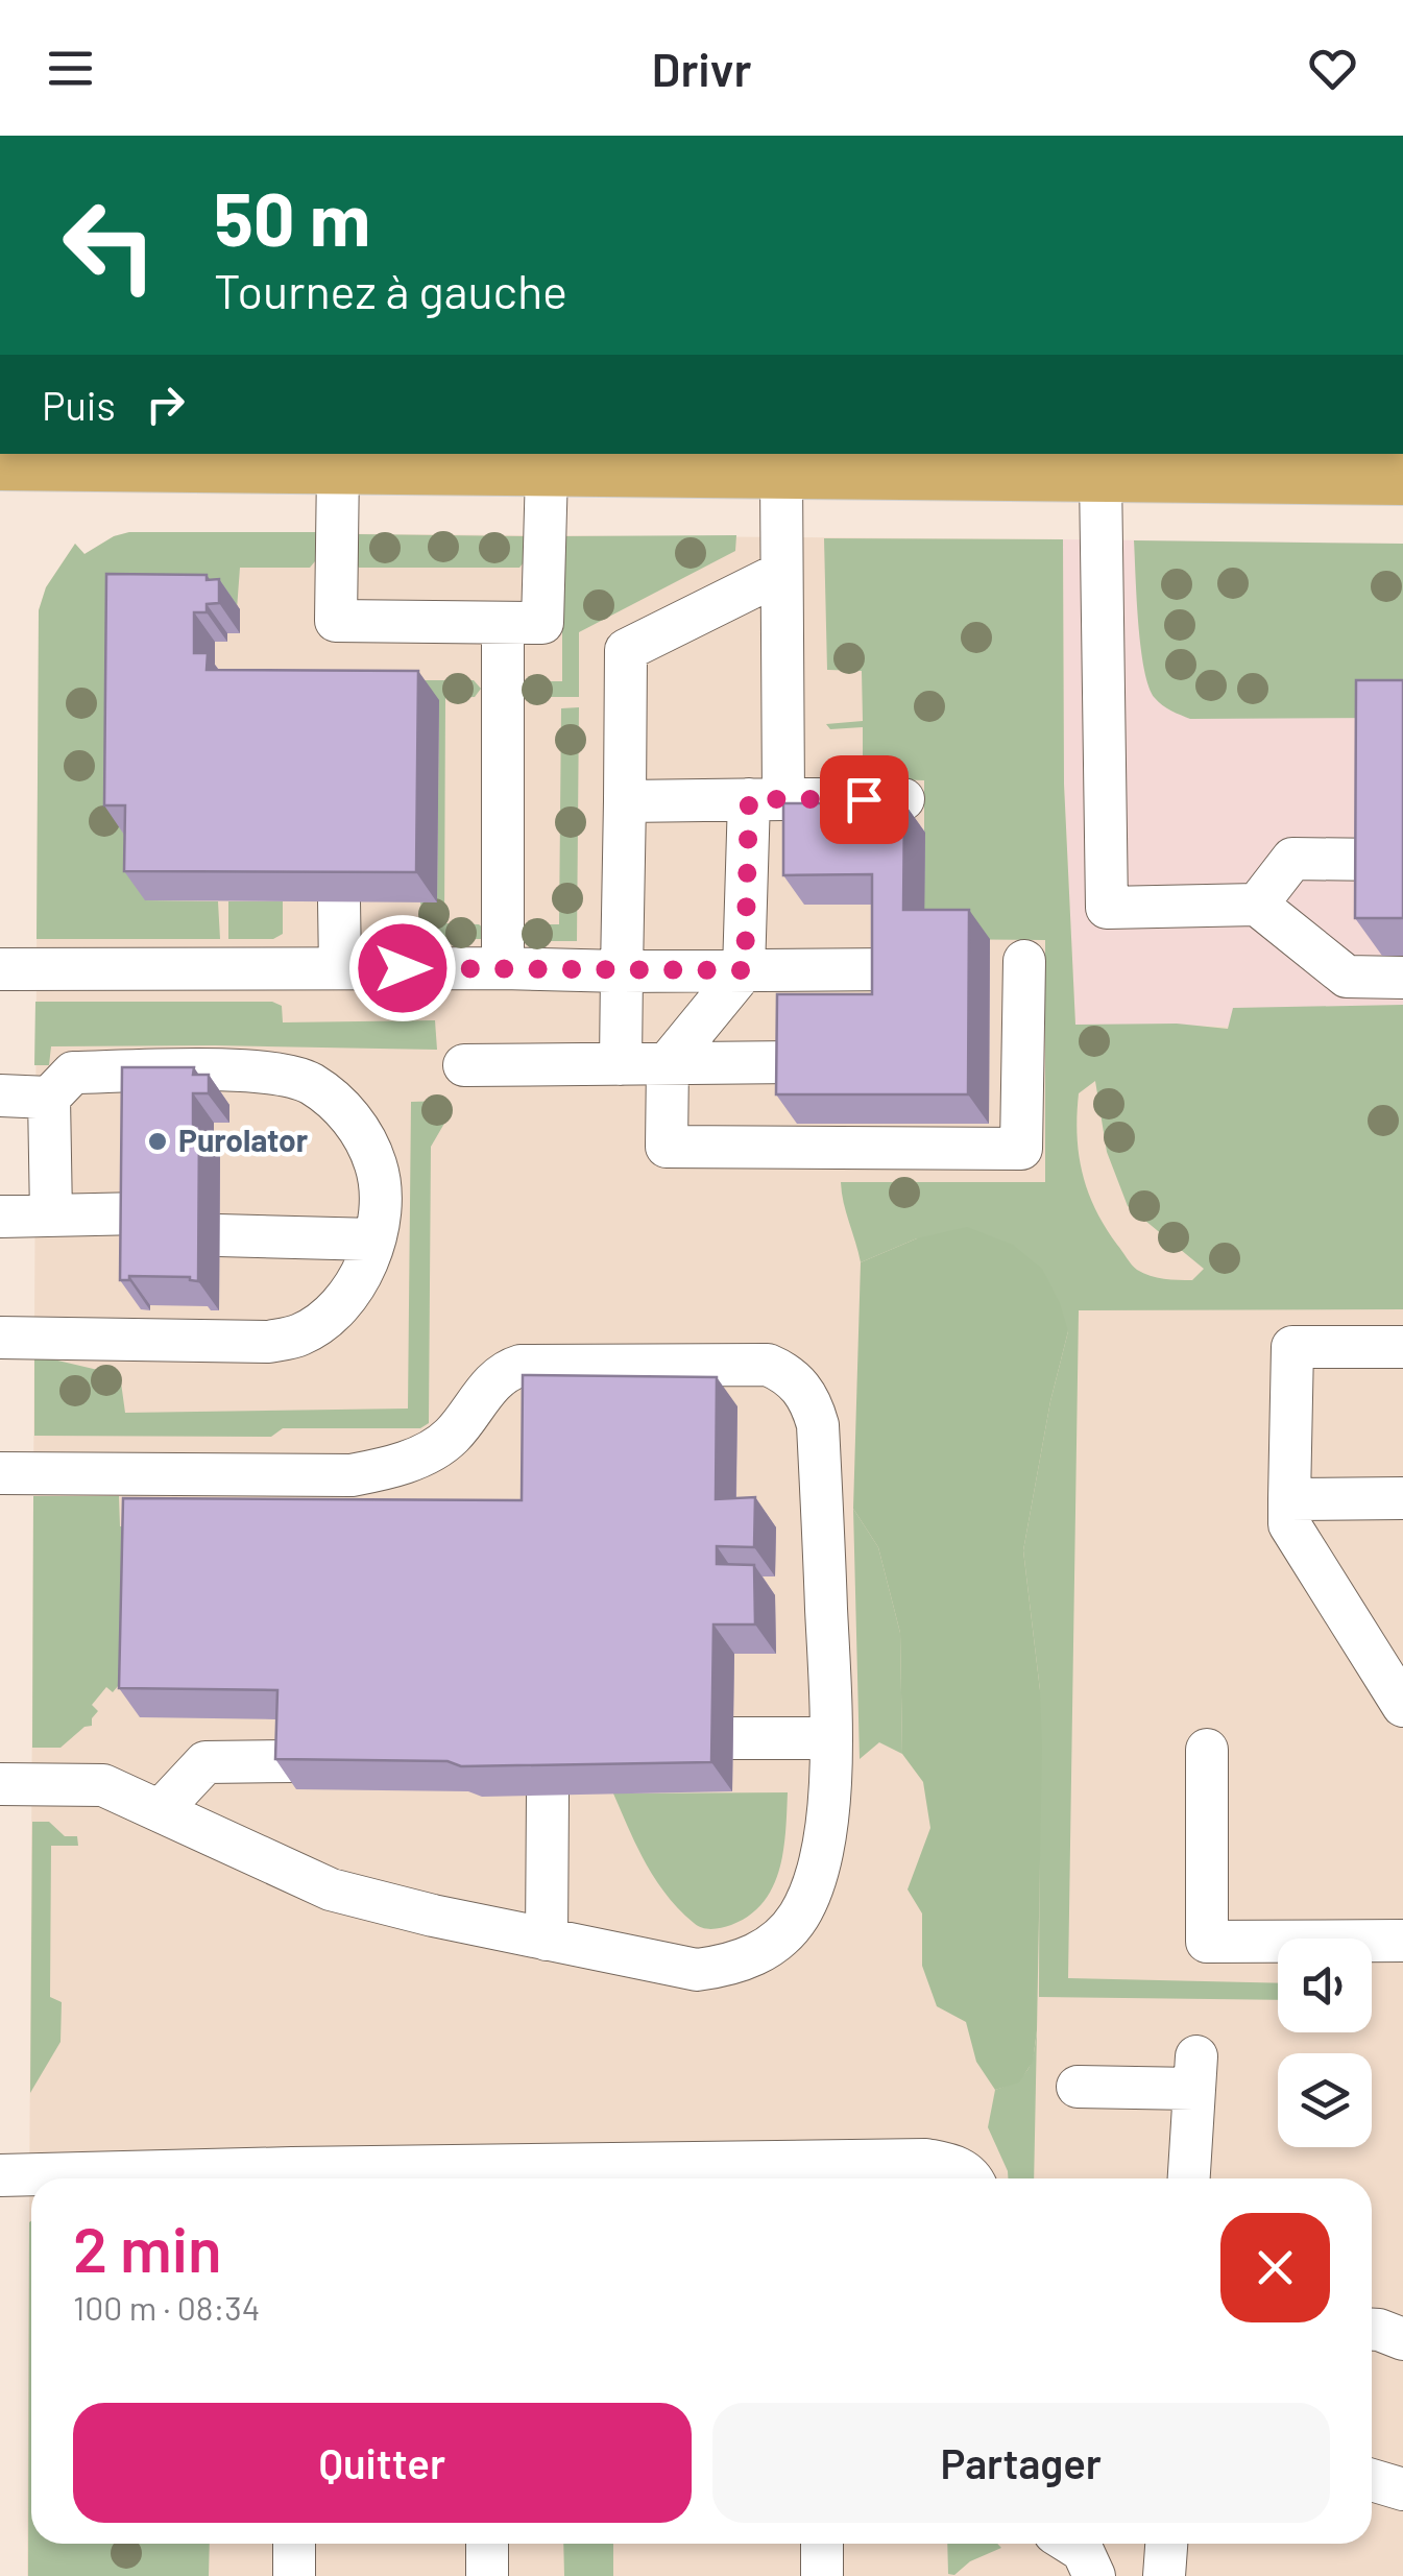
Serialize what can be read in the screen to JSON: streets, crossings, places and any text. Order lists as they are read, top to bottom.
{
  "places": ["Purolator"],
  "page": {
    "header": "Drivr",
    "turn": ["50 m", "Tournez à gauche"],
    "then": "Puis",
    "heading": ["2 min", "100 m · 08:34"],
    "buttons": ["Quitter", "Partager"]
  }
}
